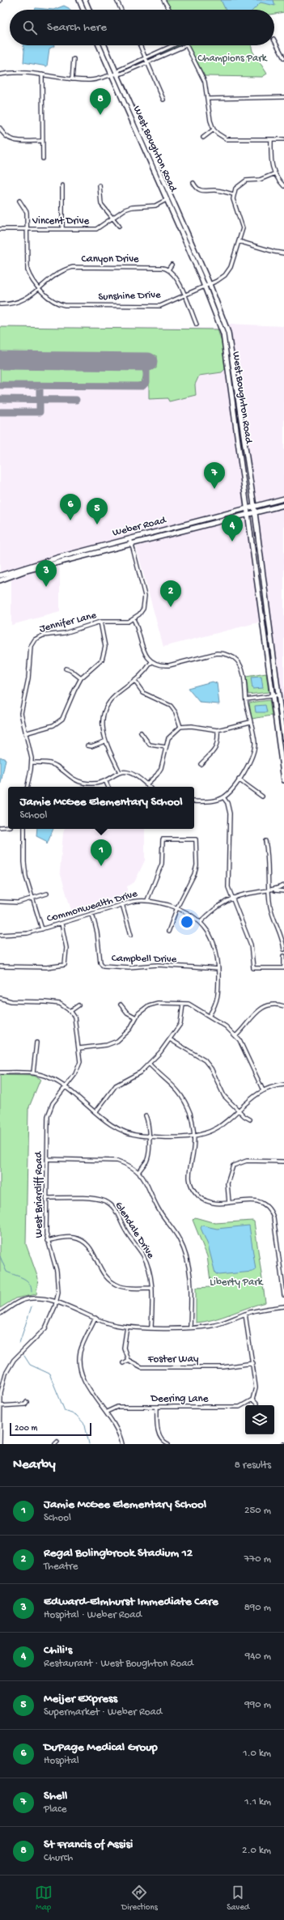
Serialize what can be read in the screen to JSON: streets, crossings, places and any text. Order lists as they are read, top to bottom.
{
  "streets": {
    "main road": ["West Boughton Road", "Weber Road"],
    "street": [
      "Vincent Drive",
      "Canyon Drive",
      "Sunshine Drive",
      "Jennifer Lane",
      "Commonwealth Drive",
      "Campbell Drive",
      "West Briarcliff Road",
      "Glendale Drive",
      "Foster Way",
      "Deering Lane"
    ]
  },
  "crossings": [
    ["West Boughton Road", "Vincent Drive"],
    ["West Boughton Road", "Sunshine Drive"],
    ["West Boughton Road", "Weber Road"],
    ["Vincent Drive", "Sunshine Drive"],
    ["Canyon Drive", "Sunshine Drive"],
    ["Commonwealth Drive", "Campbell Drive"],
    ["West Briarcliff Road", "Glendale Drive"]
  ],
  "parks": ["Champions Park", "Liberty Park"],
  "scale_bar": "200 m",
  "page": {
    "search": "Search here",
    "pins": [
      "8",
      "7",
      "6",
      "5",
      "4",
      "3",
      "2",
      "1"
    ],
    "popup": ["Jamie McGee Elementary School", "School"],
    "scale": "200 m",
    "heading": ["Nearby", "8 results"],
    "list": [
      {
        "mark": "1",
        "name": "Jamie McGee Elementary School",
        "note": "School",
        "value": "250 m"
      },
      {
        "mark": "2",
        "name": "Regal Bolingbrook Stadium 12",
        "note": "Theatre",
        "value": "770 m"
      },
      {
        "mark": "3",
        "name": "Edward-Elmhurst Immediate Care",
        "note": "Hospital · Weber Road",
        "value": "890 m"
      },
      {
        "mark": "4",
        "name": "Chili's",
        "note": "Restaurant · West Boughton Road",
        "value": "940 m"
      },
      {
        "mark": "5",
        "name": "Meijer Express",
        "note": "Supermarket · Weber Road",
        "value": "990 m"
      },
      {
        "mark": "6",
        "name": "DuPage Medical Group",
        "note": "Hospital",
        "value": "1.0 km"
      },
      {
        "mark": "7",
        "name": "Shell",
        "note": "Place",
        "value": "1.1 km"
      },
      {
        "mark": "8",
        "name": "St Francis of Assisi",
        "note": "Church",
        "value": "2.0 km"
      }
    ],
    "nav": ["Map", "Directions", "Saved"]
  }
}
